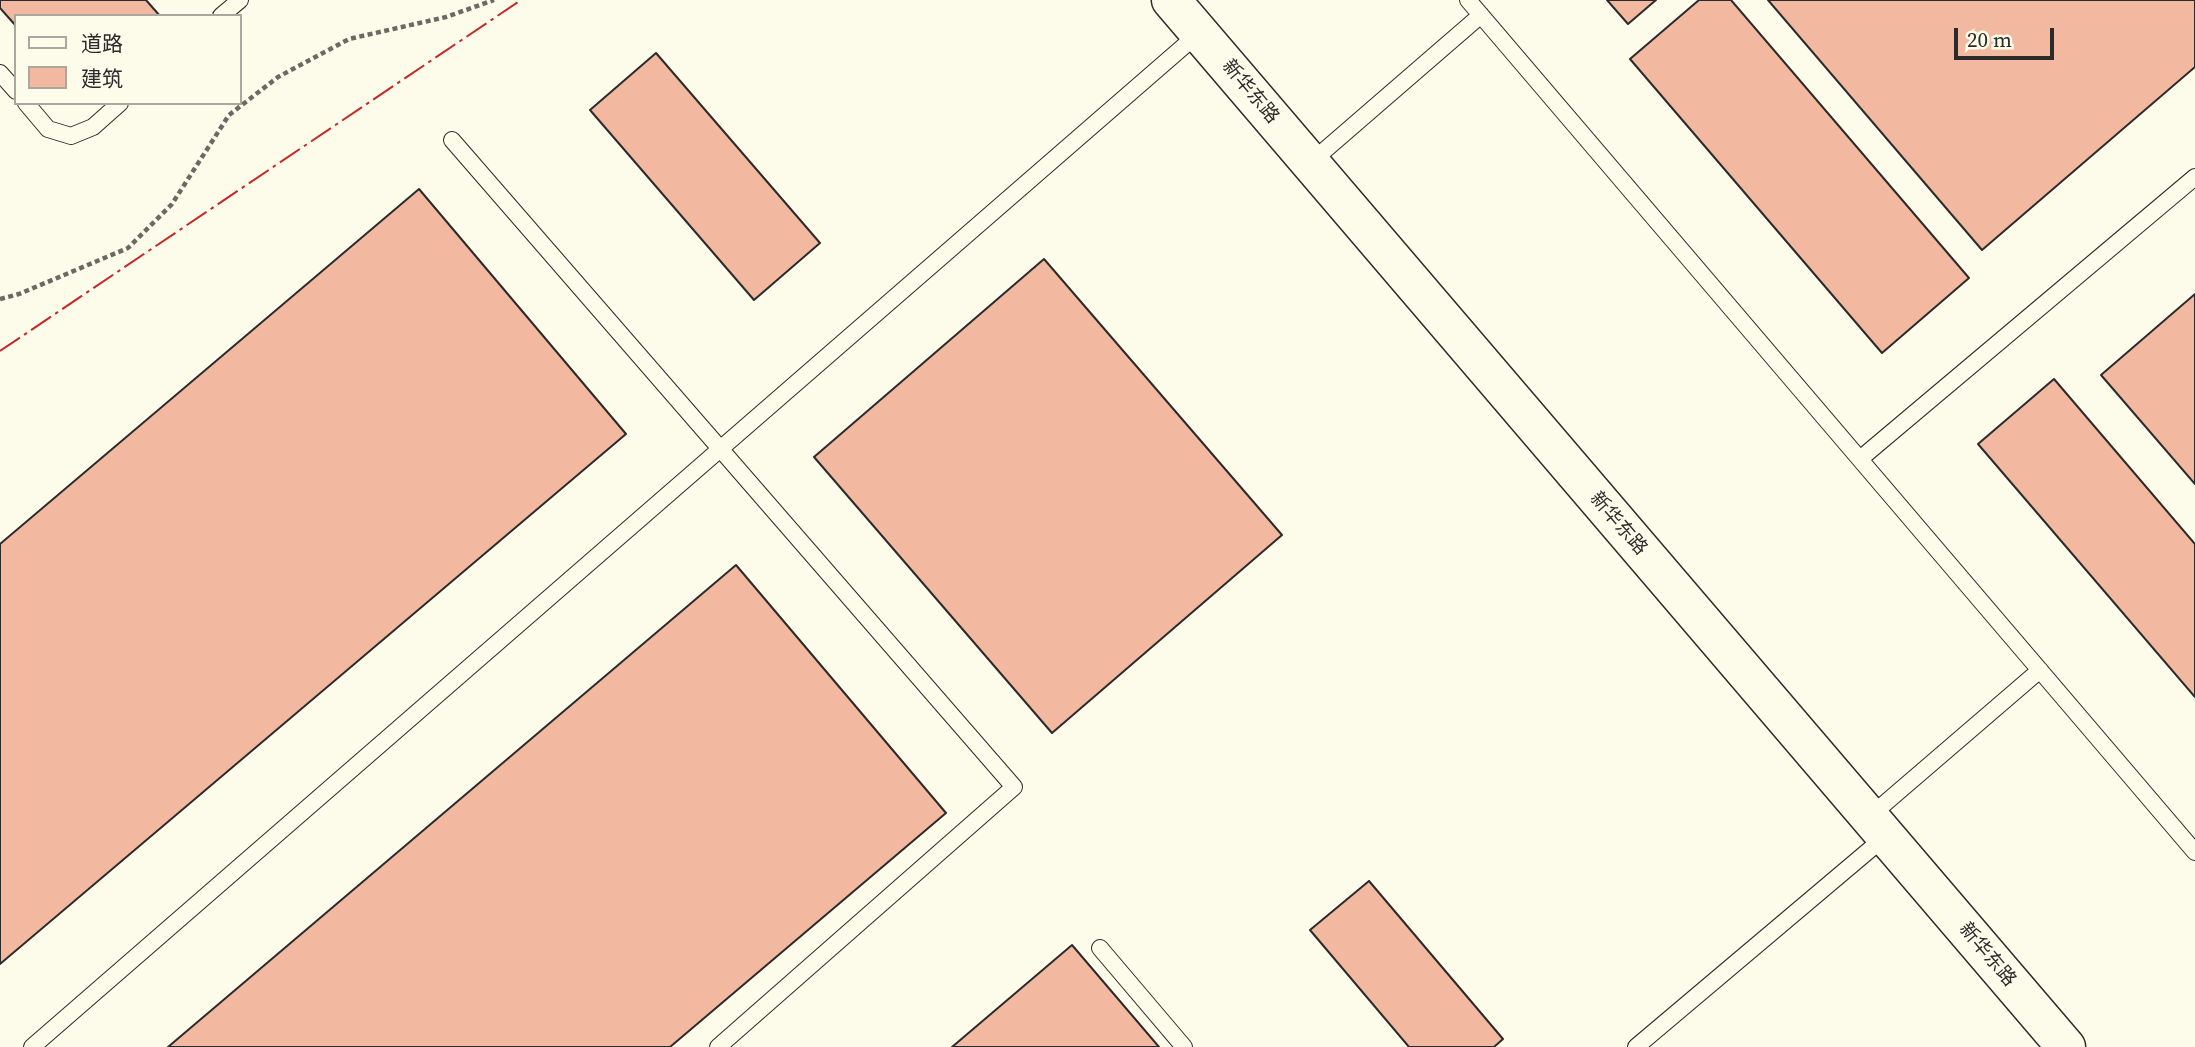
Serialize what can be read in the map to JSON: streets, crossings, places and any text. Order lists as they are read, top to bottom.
{
  "streets": {
    "main road": ["新华东路"]
  },
  "legend": ["道路", "建筑"],
  "scale_bar": "20 m"
}
